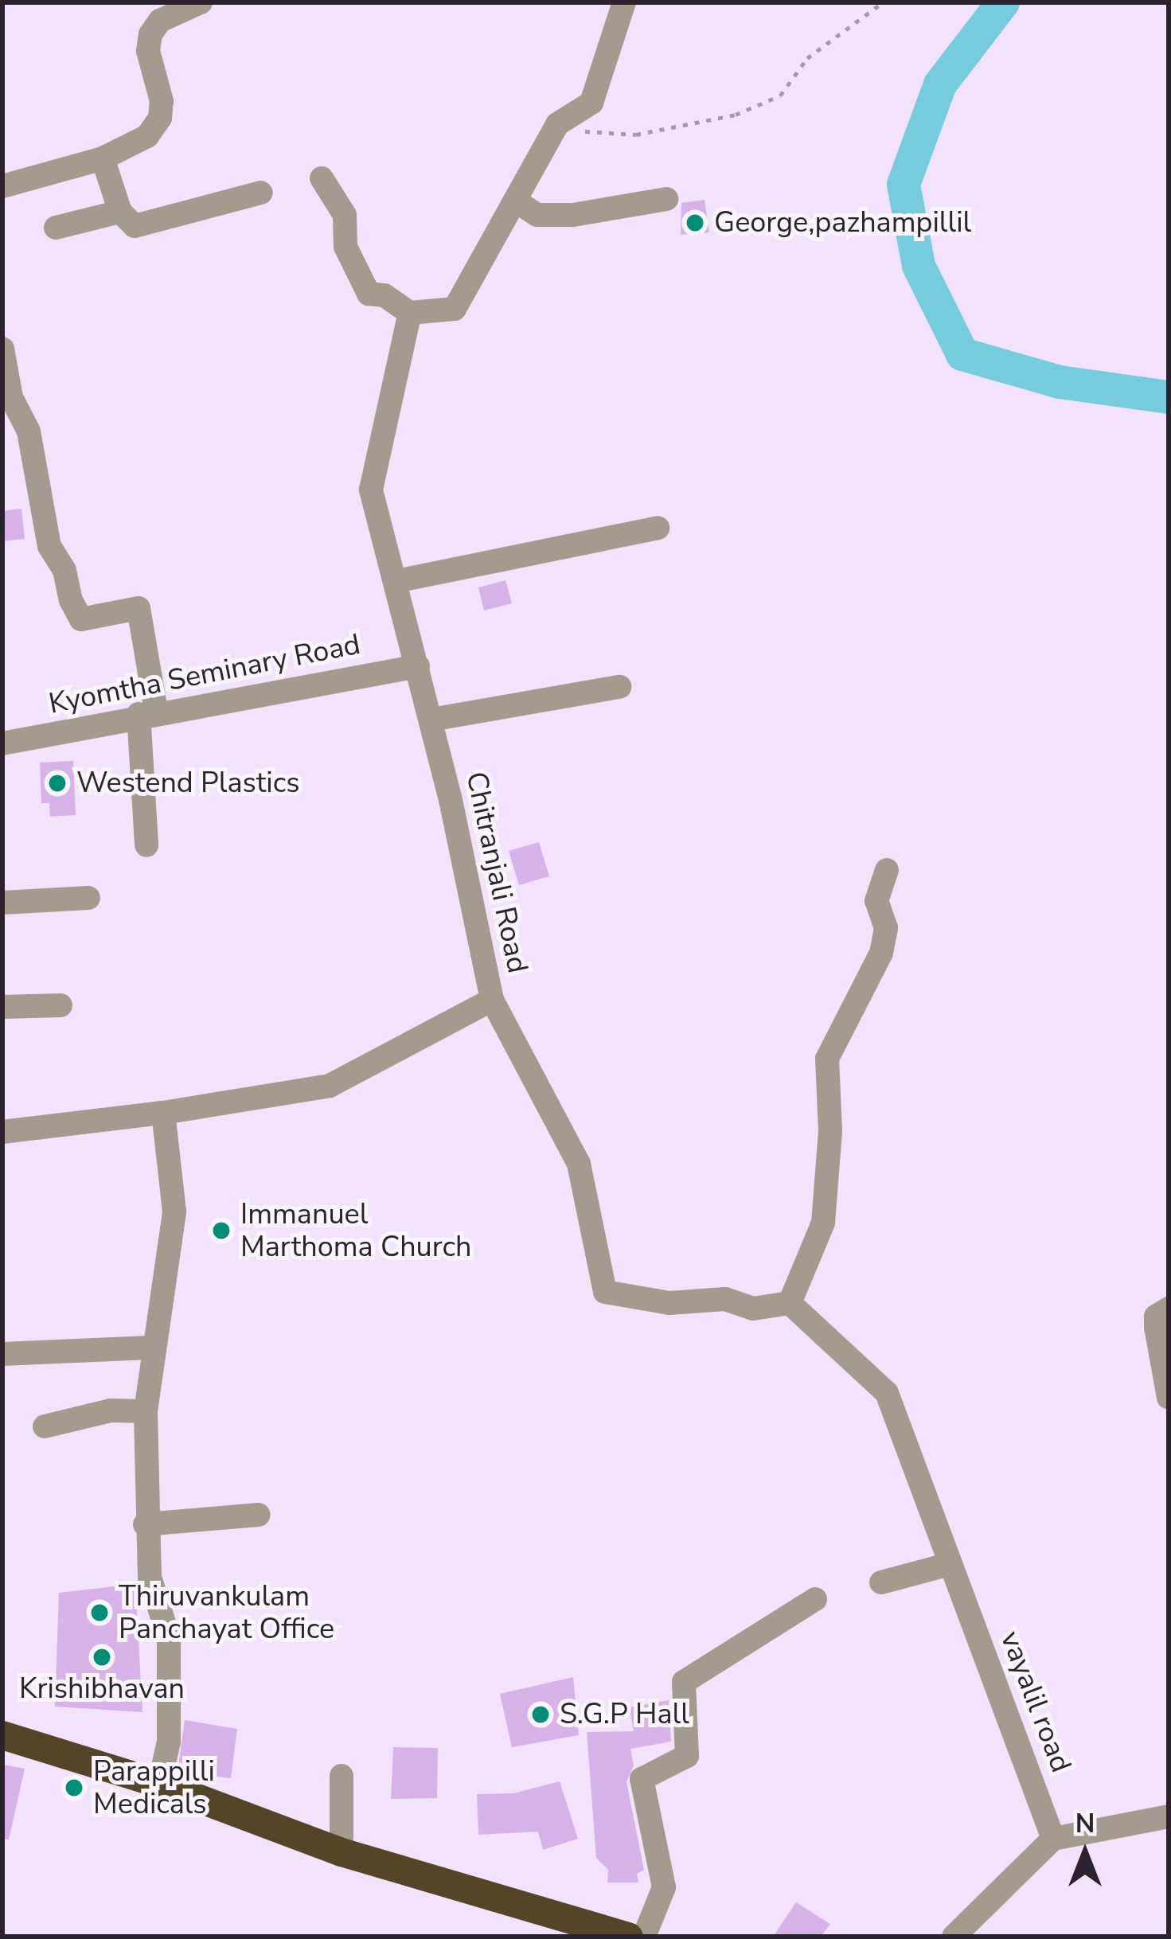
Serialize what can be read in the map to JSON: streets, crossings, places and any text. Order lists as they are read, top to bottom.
{
  "streets": {
    "street": ["Kyomtha Seminary Road", "Chitranjali Road", "vayalil road"]
  },
  "crossings": [
    ["Kyomtha Seminary Road", "Chitranjali Road"]
  ],
  "places": [
    "George,pazhampillil",
    "Westend Plastics",
    "Immanuel Marthoma Church",
    "Thiruvankulam Panchayat Office",
    "Krishibhavan",
    "S.G.P Hall",
    "Parappilli Medicals"
  ],
  "north": "top"
}
